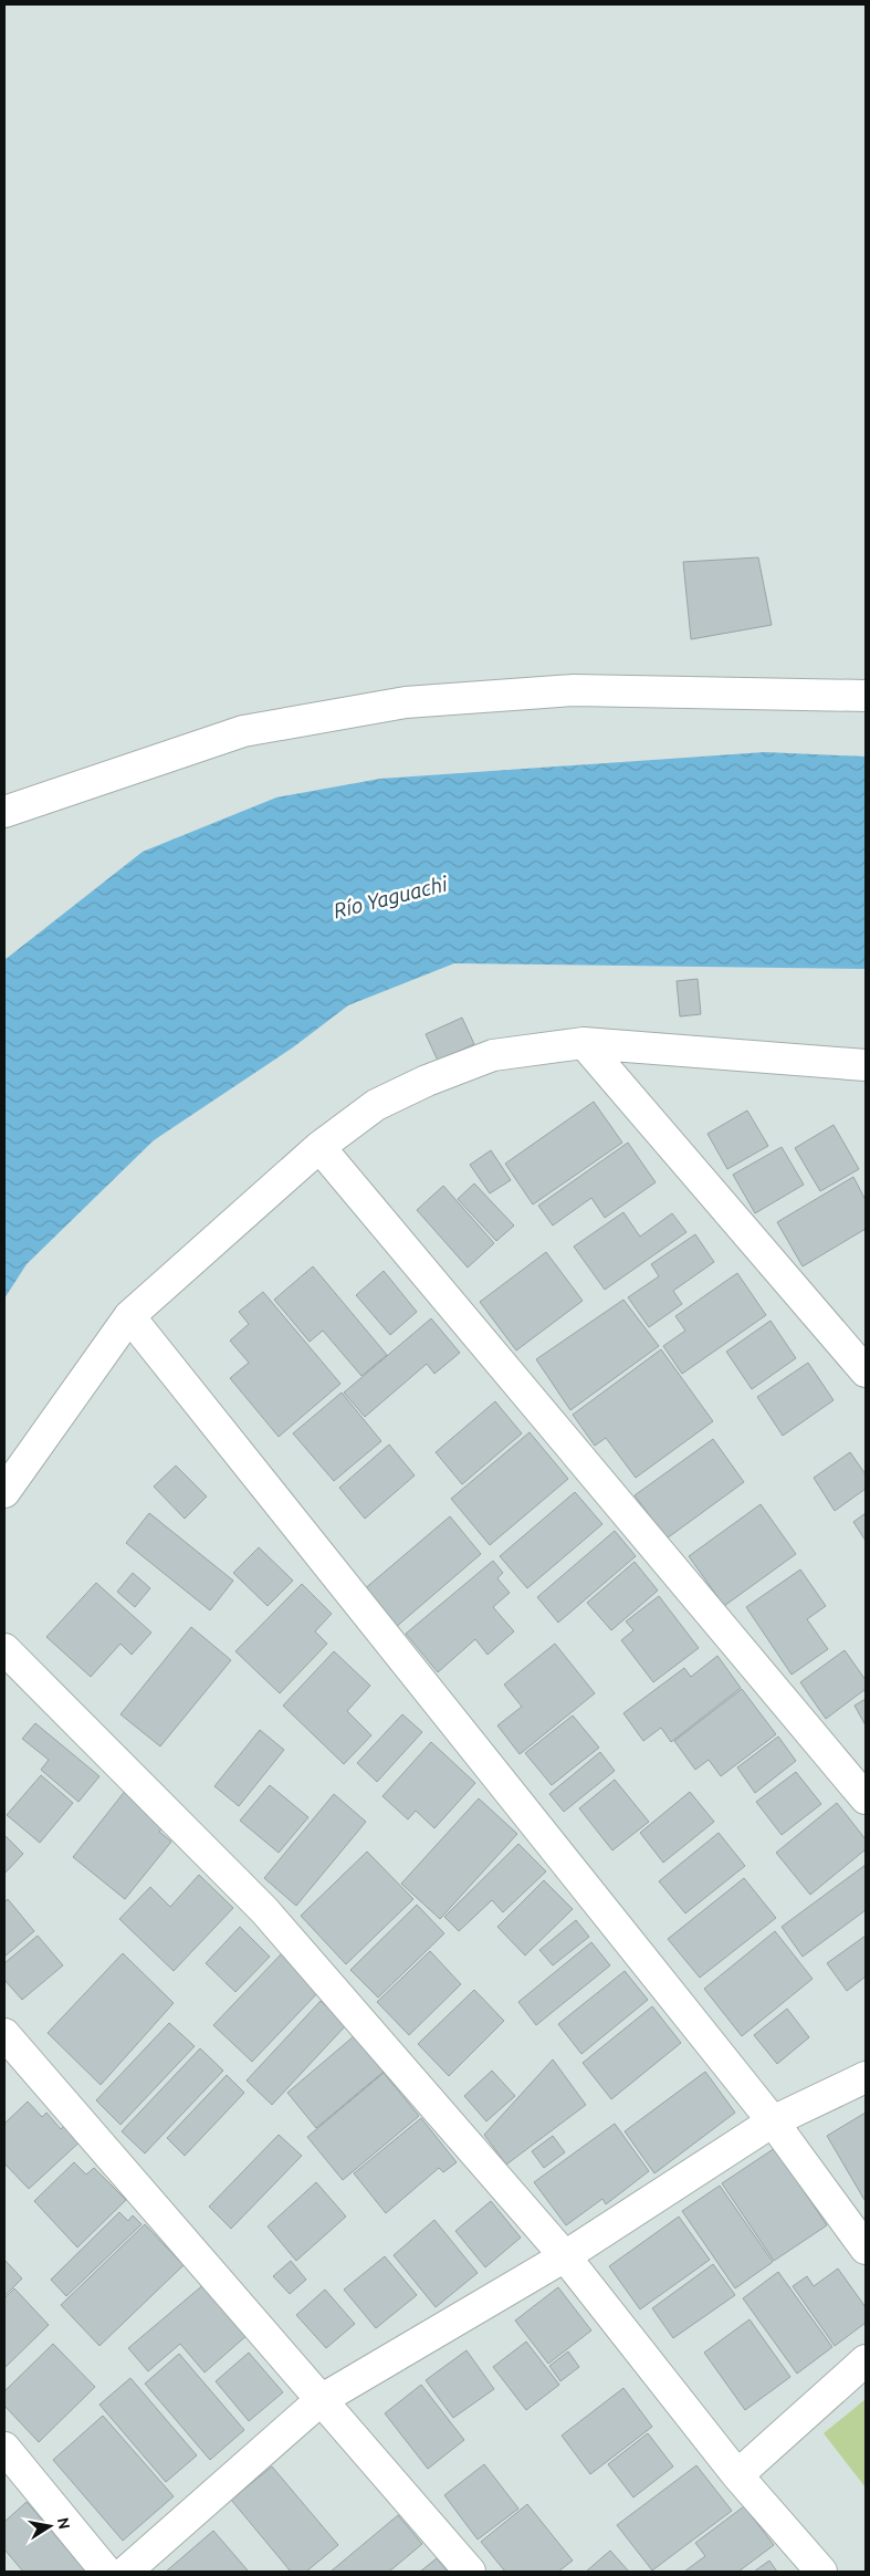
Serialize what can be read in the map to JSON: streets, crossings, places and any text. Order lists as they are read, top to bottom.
{
  "water": ["Río Yaguachi"],
  "north": "right"
}
